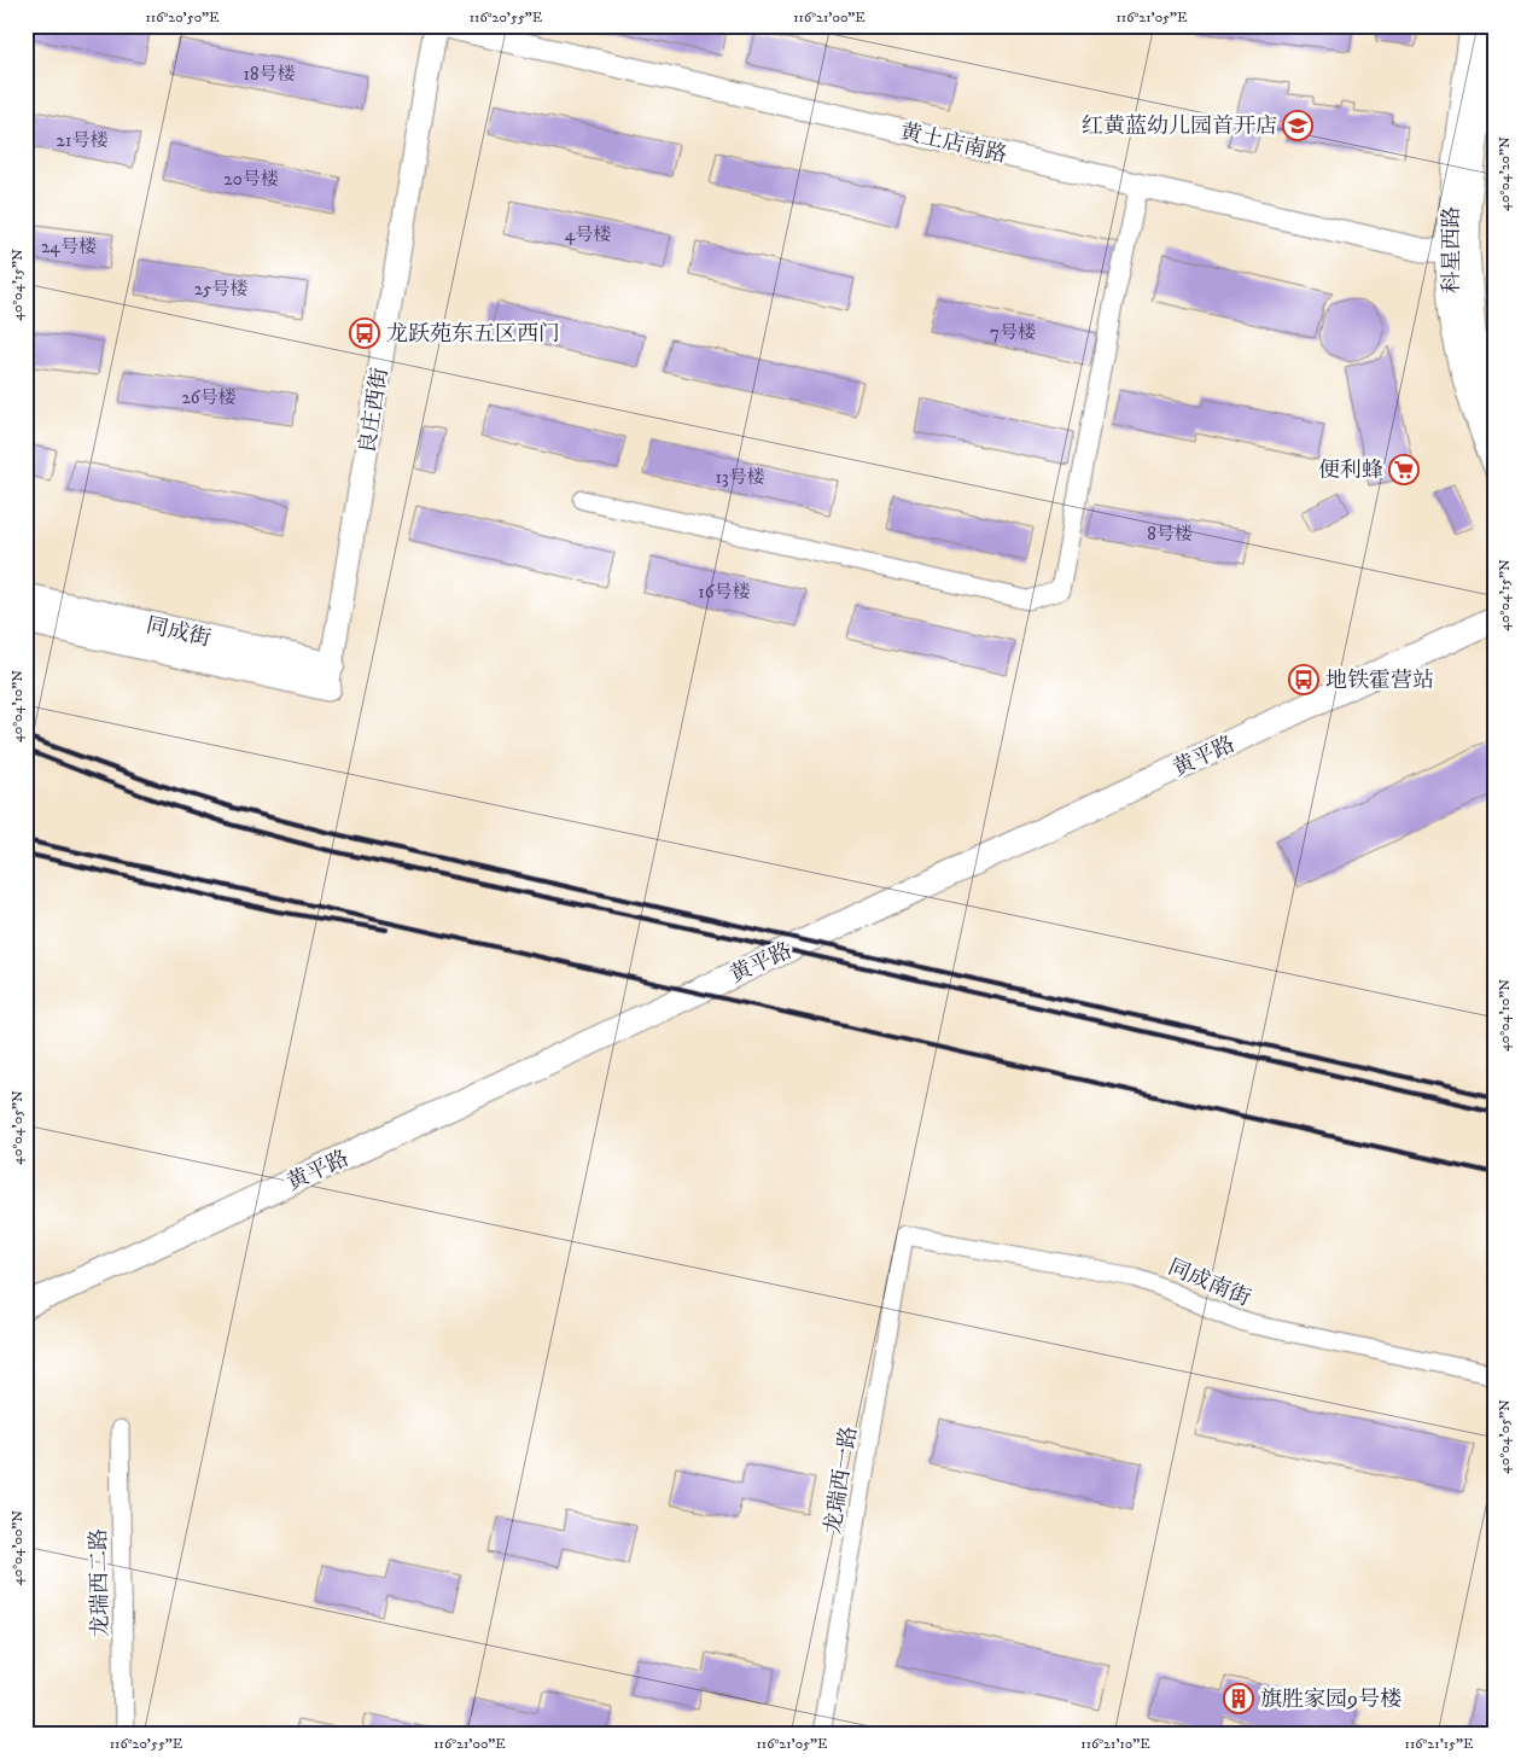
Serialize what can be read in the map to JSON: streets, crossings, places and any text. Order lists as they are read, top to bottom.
{
  "streets": {
    "main road": ["同成街", "黄平路"],
    "street": [
      "黄土店南路",
      "科星西路",
      "良庄西街",
      "同成南街",
      "龙瑞西一路",
      "龙瑞西二路"
    ]
  },
  "crossings": [
    ["黄土店南路", "科星西路"],
    ["良庄西街", "同成街"],
    ["同成南街", "龙瑞西一路"]
  ],
  "places": {
    "school or university": ["红黄蓝幼儿园首开店"],
    "bus stop": ["龙跃苑东五区西门", "地铁霍营站"],
    "supermarket": ["便利蜂"],
    "building": ["旗胜家园9号楼"]
  },
  "house_numbers": [
    "18号楼",
    "21号楼",
    "20号楼",
    "4号楼",
    "24号楼",
    "25号楼",
    "7号楼",
    "26号楼",
    "13号楼",
    "8号楼",
    "16号楼"
  ],
  "coordinates": [
    "116°20'50\"E",
    "116°20'55\"E",
    "116°21'00\"E",
    "116°21'05\"E",
    "40°04'20\"N",
    "40°04'15\"N",
    "40°04'10\"N",
    "40°04'05\"N",
    "40°04'00\"N",
    "116°21'10\"E",
    "116°21'15\"E"
  ]
}
